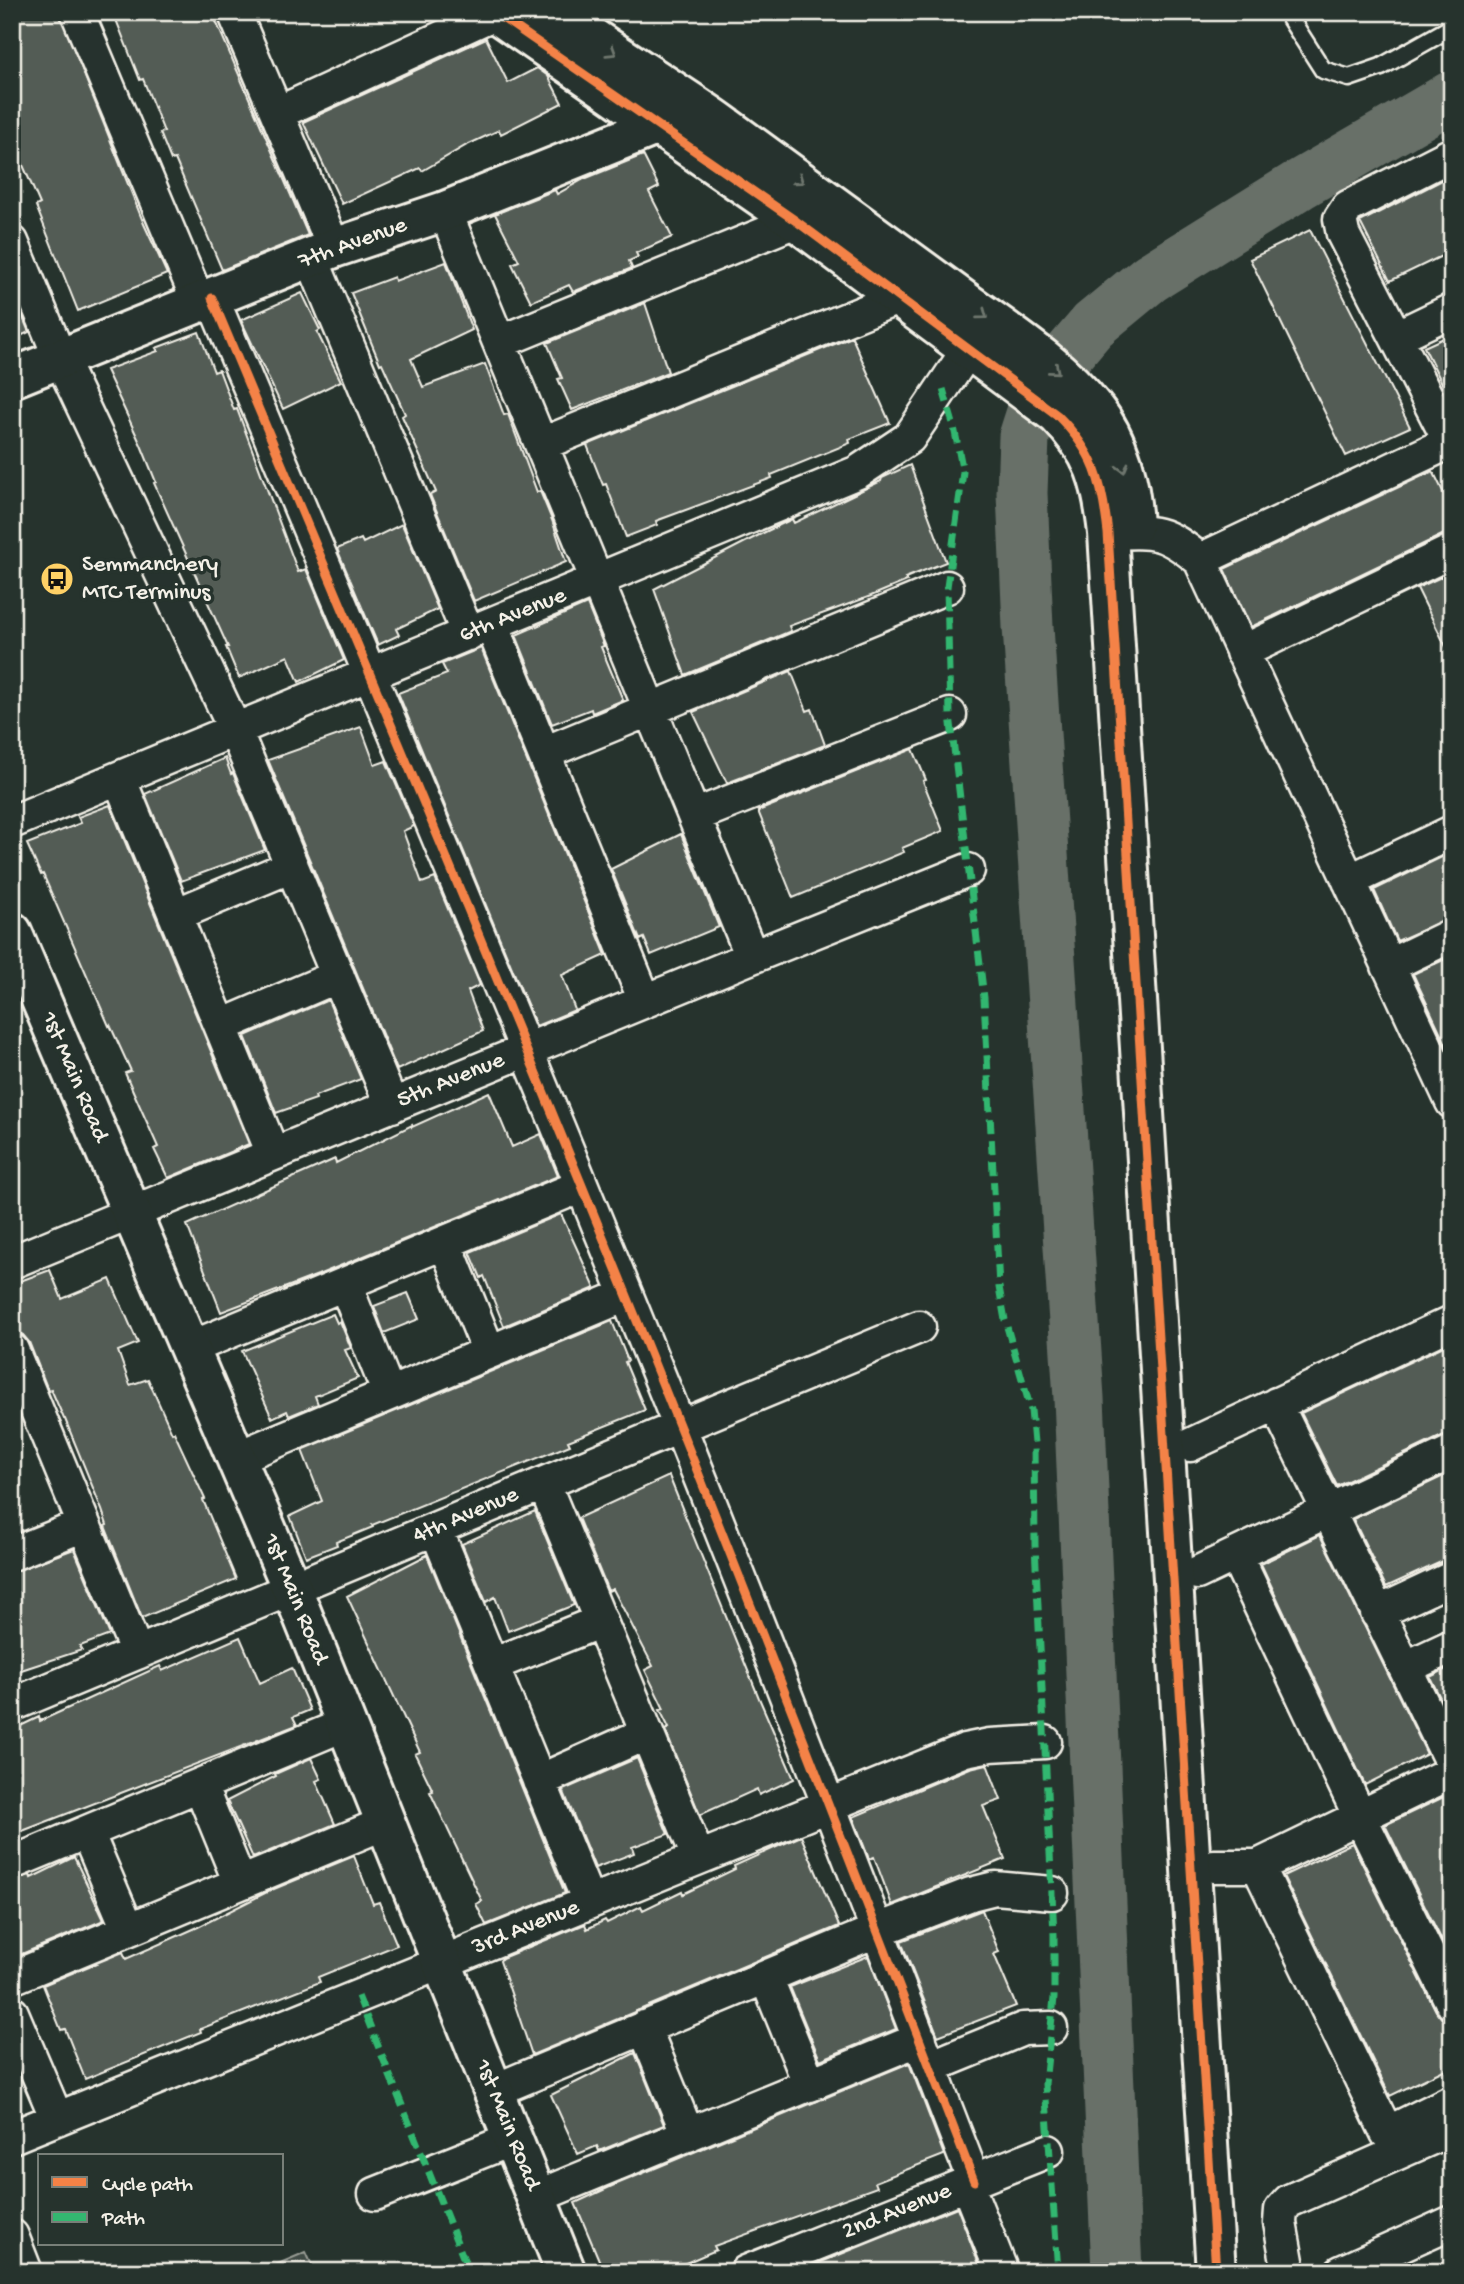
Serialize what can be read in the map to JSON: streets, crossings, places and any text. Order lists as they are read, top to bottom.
{
  "streets": {
    "street": [
      "7th Avenue",
      "6th Avenue",
      "1st Main Road",
      "5th Avenue",
      "4th Avenue",
      "3rd Avenue",
      "2nd Avenue"
    ]
  },
  "crossings": [
    ["1st Main Road", "5th Avenue"],
    ["1st Main Road", "4th Avenue"],
    ["1st Main Road", "3rd Avenue"]
  ],
  "places": {
    "bus stop": ["Semmanchery MTC Terminus"]
  },
  "legend": ["Cycle path", "Path"]
}
